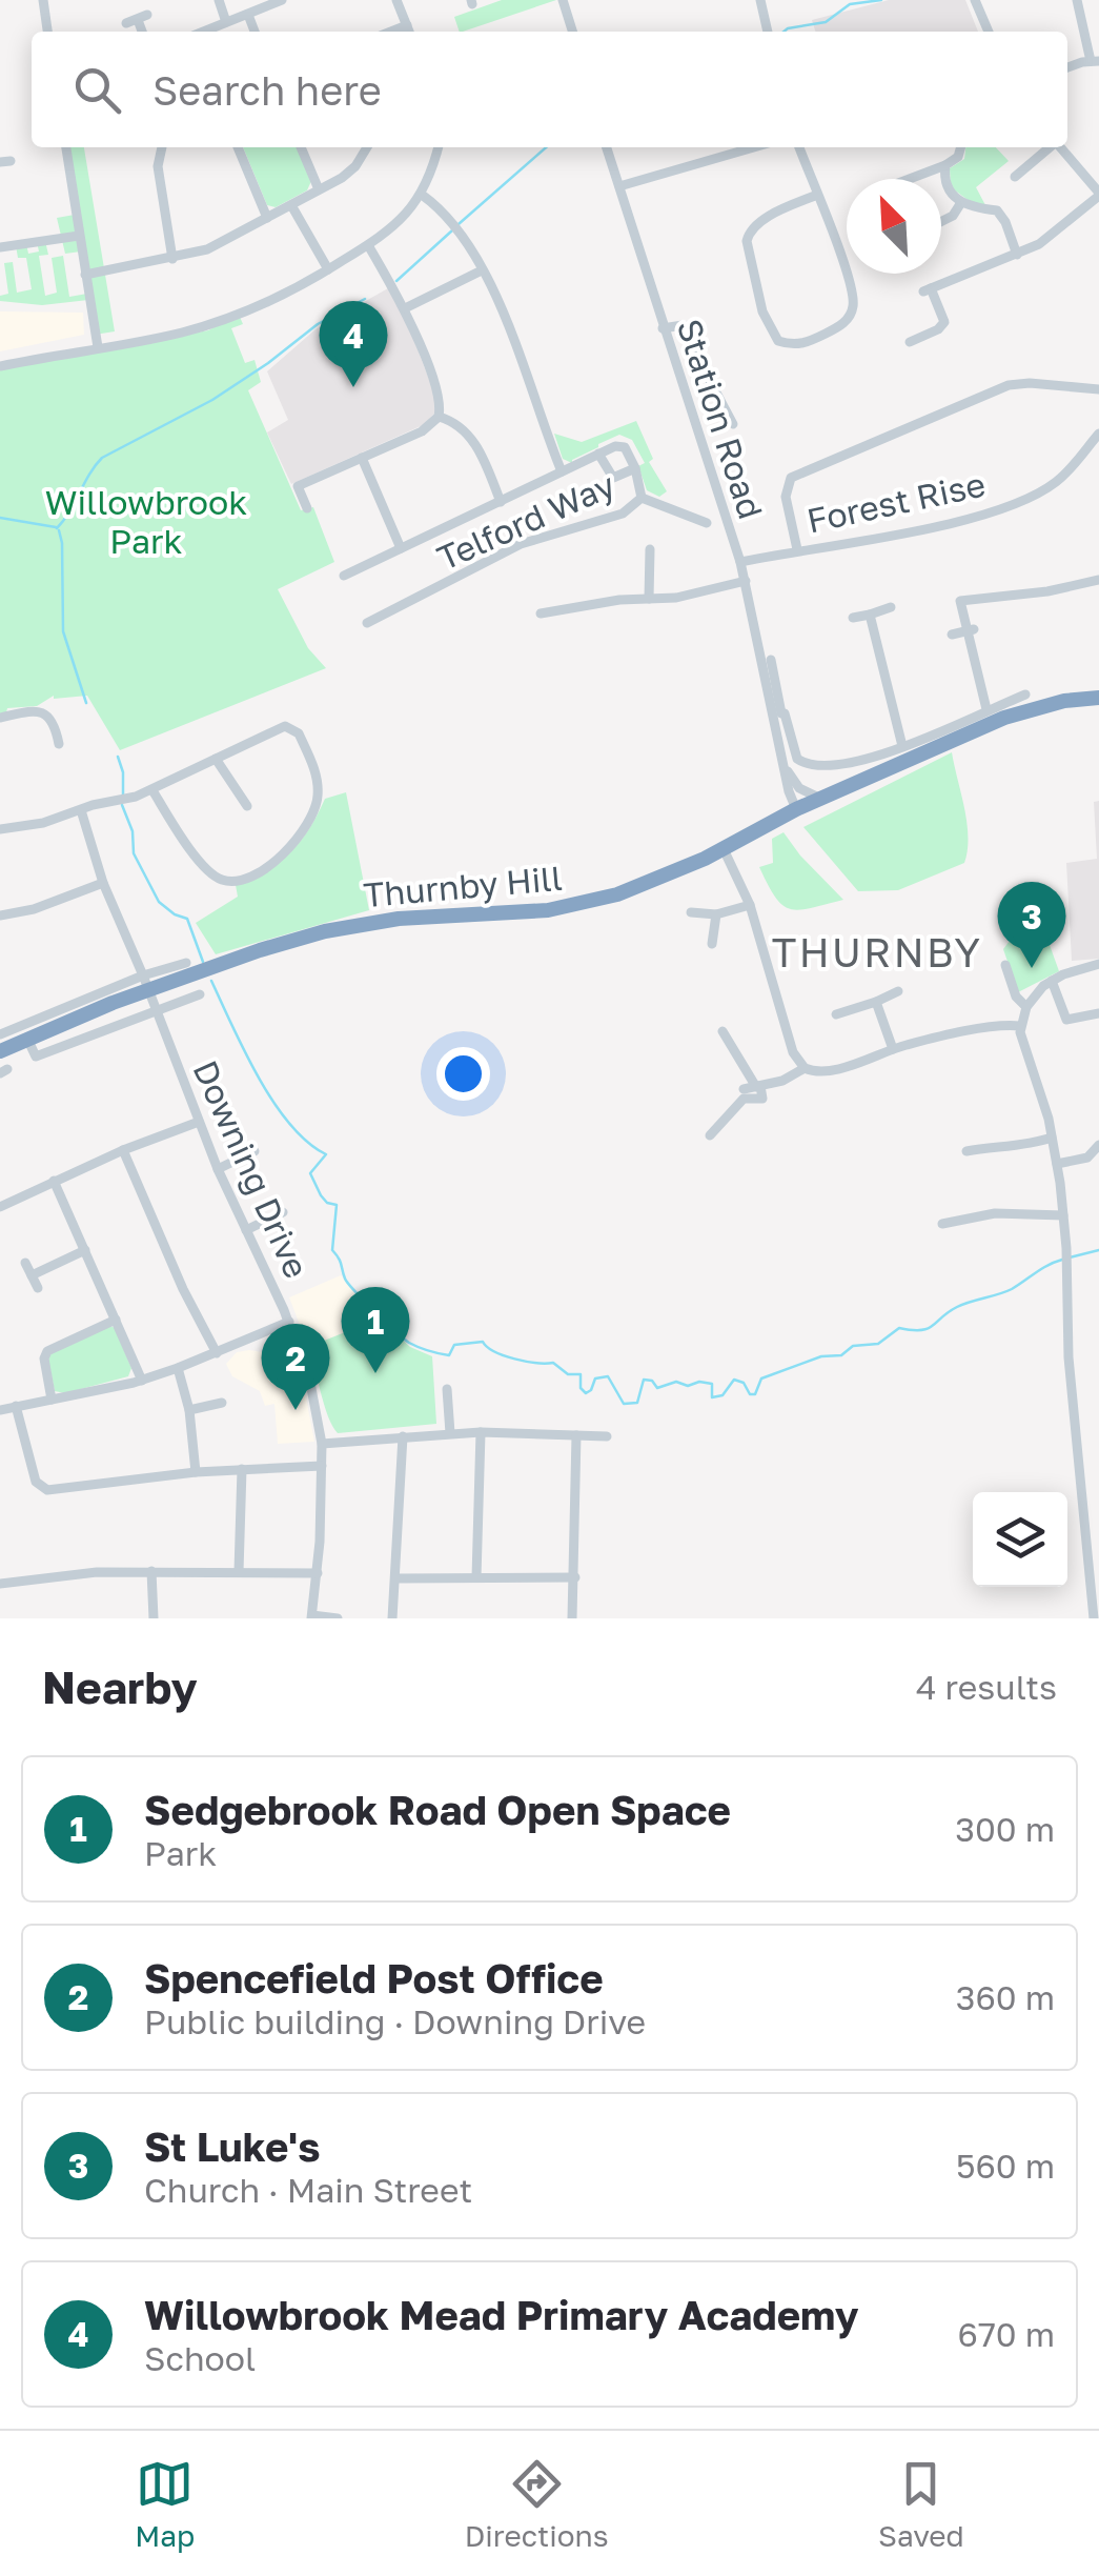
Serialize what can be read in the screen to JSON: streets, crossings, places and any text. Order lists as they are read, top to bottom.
{
  "streets": {
    "highway": ["Thurnby Hill"],
    "street": [
      "Station Road",
      "Forest Rise",
      "Telford Way",
      "Downing Drive"
    ]
  },
  "crossings": [
    ["Station Road", "Forest Rise"],
    ["Station Road", "Thurnby Hill"],
    ["Thurnby Hill", "Downing Drive"]
  ],
  "districts": ["THURNBY"],
  "parks": ["Willowbrook Park"],
  "north": "top left",
  "page": {
    "search": "Search here",
    "pins": [
      "4",
      "3",
      "1",
      "2"
    ],
    "heading": ["Nearby", "4 results"],
    "list": [
      {
        "mark": "1",
        "name": "Sedgebrook Road Open Space",
        "note": "Park",
        "value": "300 m"
      },
      {
        "mark": "2",
        "name": "Spencefield Post Office",
        "note": "Public building · Downing Drive",
        "value": "360 m"
      },
      {
        "mark": "3",
        "name": "St Luke's",
        "note": "Church · Main Street",
        "value": "560 m"
      },
      {
        "mark": "4",
        "name": "Willowbrook Mead Primary Academy",
        "note": "School",
        "value": "670 m"
      }
    ],
    "nav": ["Map", "Directions", "Saved"]
  }
}
